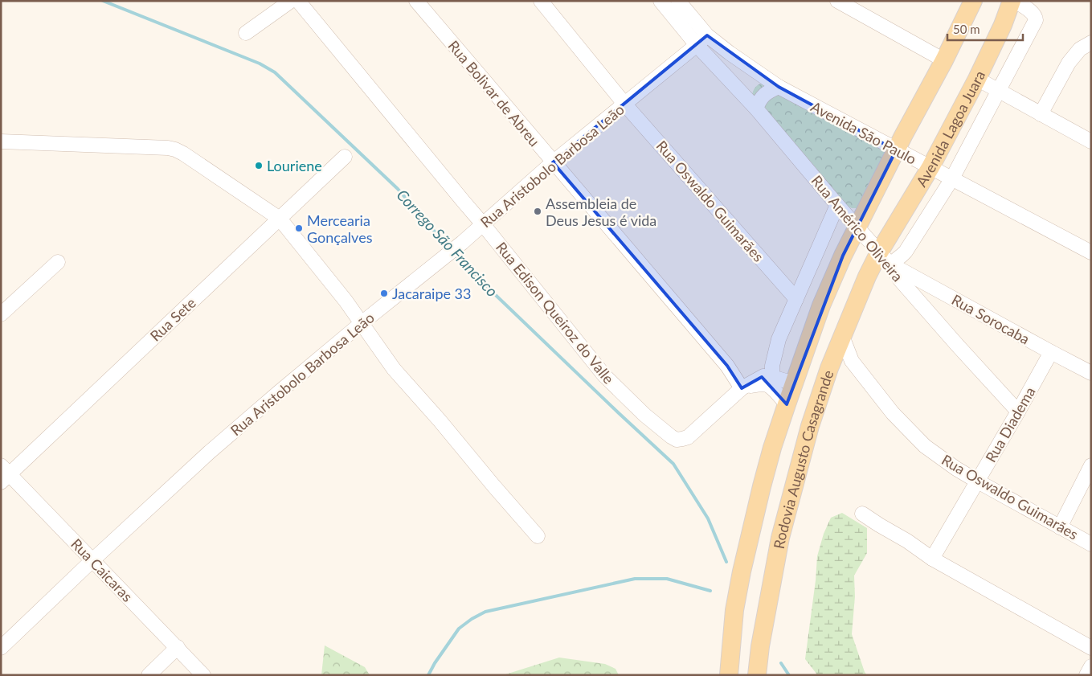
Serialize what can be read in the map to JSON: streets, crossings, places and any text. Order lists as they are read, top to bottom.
{
  "streets": {
    "main road": ["Avenida Lagoa Juara", "Rodovia Augusto Casagrande"],
    "street": [
      "Rua Bolivar de Abreu",
      "Avenida São Paulo",
      "Rua Aristobolo Barbosa Leão",
      "Rua Oswaldo Guimarães",
      "Rua Américo Oliveira",
      "Rua Edison Queiroz do Valle",
      "Rua Sete",
      "Rua Sorocaba",
      "Rua Diadema",
      "Rua Caicaras"
    ]
  },
  "crossings": [
    ["Rua Bolivar de Abreu", "Rua Aristobolo Barbosa Leão"],
    ["Rua Bolivar de Abreu", "Rua Edison Queiroz do Valle"],
    ["Avenida Lagoa Juara", "Avenida São Paulo"],
    ["Avenida Lagoa Juara", "Rua Américo Oliveira"],
    ["Avenida Lagoa Juara", "Rua Sorocaba"],
    ["Avenida Lagoa Juara", "Rodovia Augusto Casagrande"],
    ["Avenida São Paulo", "Rua Aristobolo Barbosa Leão"],
    ["Rua Aristobolo Barbosa Leão", "Rua Oswaldo Guimarães"],
    ["Rua Aristobolo Barbosa Leão", "Rua Américo Oliveira"],
    ["Rua Aristobolo Barbosa Leão", "Rua Edison Queiroz do Valle"],
    ["Rua Aristobolo Barbosa Leão", "Rua Caicaras"],
    ["Rua Oswaldo Guimarães", "Rua Diadema"],
    ["Rua Oswaldo Guimarães", "Rodovia Augusto Casagrande"],
    ["Rua Américo Oliveira", "Rua Sorocaba"],
    ["Rua Américo Oliveira", "Rua Diadema"],
    ["Rua Américo Oliveira", "Rodovia Augusto Casagrande"],
    ["Rua Sete", "Rua Caicaras"],
    ["Rua Sorocaba", "Rua Diadema"],
    ["Rua Sorocaba", "Rodovia Augusto Casagrande"]
  ],
  "water": ["Corrego São Francisco"],
  "places": [
    "Louriene",
    "Assembleia de Deus Jesus é vida",
    "Mercearia Gonçalves",
    "Jacaraipe 33"
  ],
  "scale_bar": "50 m"
}
